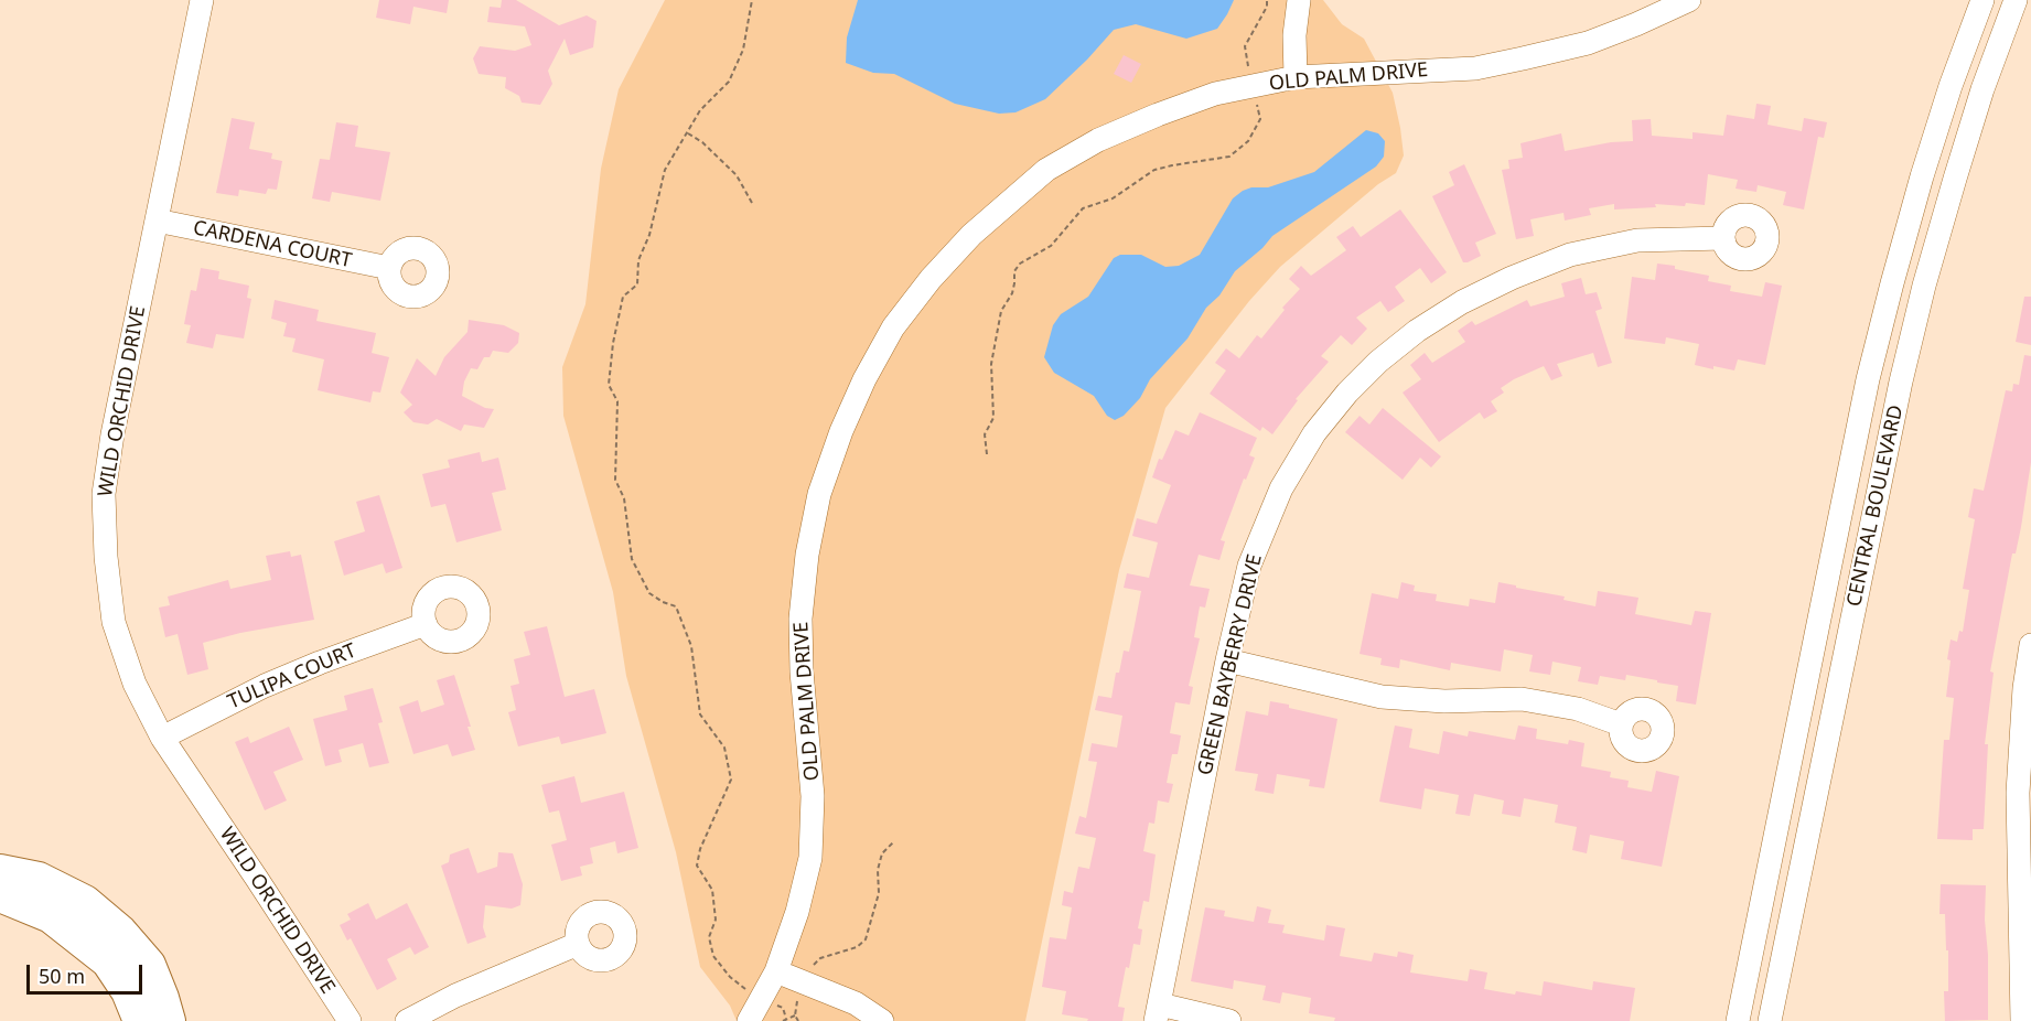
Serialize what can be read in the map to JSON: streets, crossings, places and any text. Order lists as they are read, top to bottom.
{
  "streets": {
    "street": [
      "OLD PALM DRIVE",
      "CARDENA COURT",
      "WILD ORCHID DRIVE",
      "CENTRAL BOULEVARD",
      "GREEN BAYBERRY DRIVE",
      "TULIPA COURT"
    ]
  },
  "crossings": [
    ["CARDENA COURT", "WILD ORCHID DRIVE"],
    ["WILD ORCHID DRIVE", "TULIPA COURT"]
  ],
  "scale_bar": "50 m"
}
